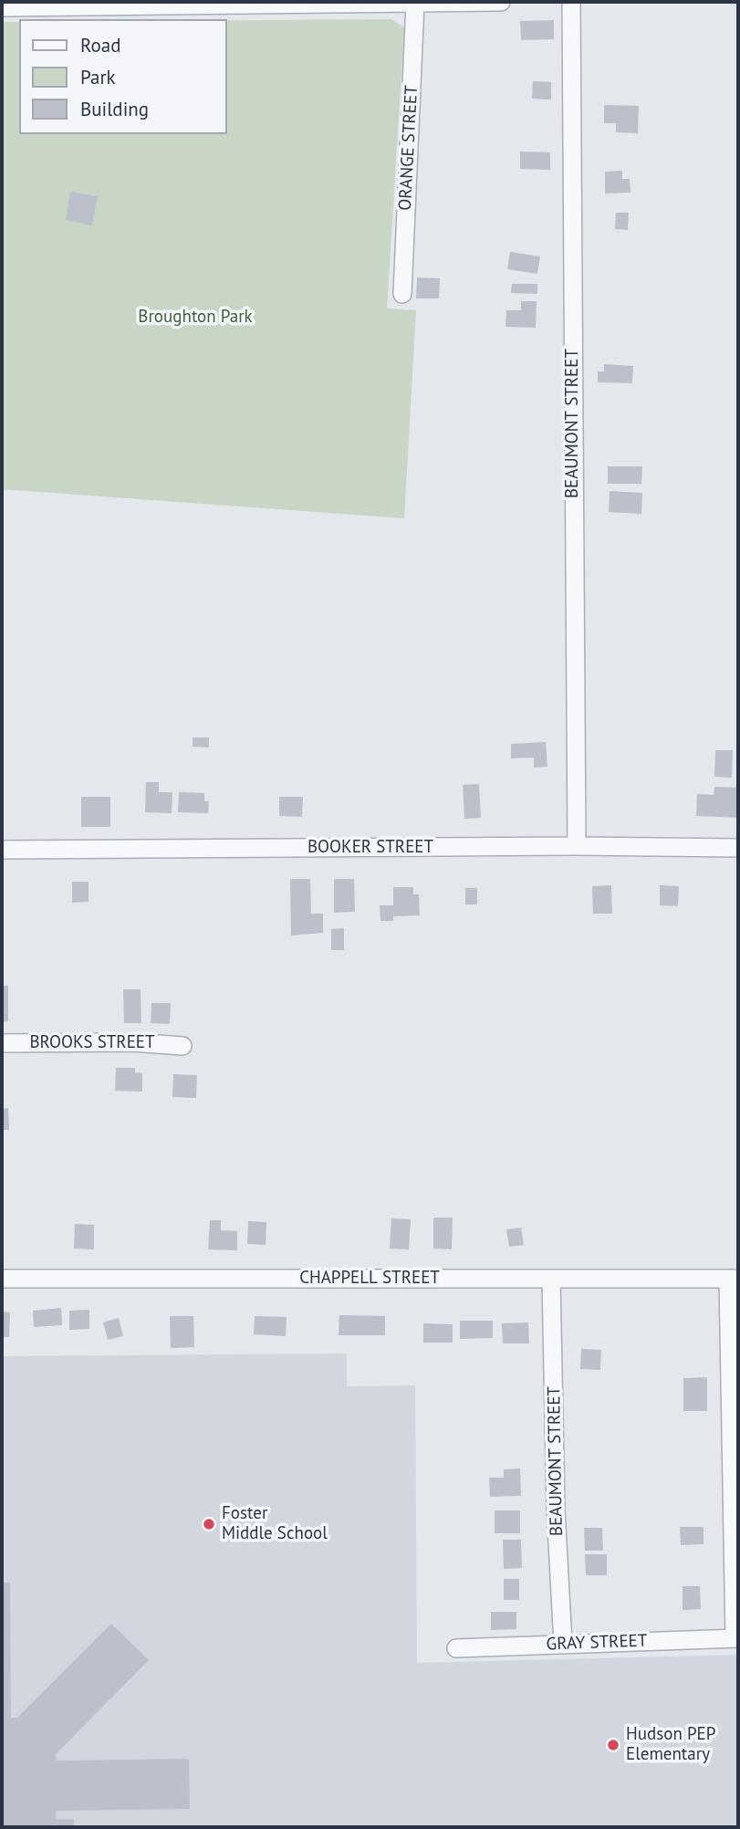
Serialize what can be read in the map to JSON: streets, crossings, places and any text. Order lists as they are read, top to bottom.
{
  "streets": {
    "street": [
      "ORANGE STREET",
      "BEAUMONT STREET",
      "BOOKER STREET",
      "BROOKS STREET",
      "CHAPPELL STREET",
      "GRAY STREET"
    ]
  },
  "crossings": [
    ["BEAUMONT STREET", "BOOKER STREET"],
    ["BEAUMONT STREET", "CHAPPELL STREET"],
    ["BEAUMONT STREET", "GRAY STREET"]
  ],
  "parks": ["Broughton Park"],
  "places": ["Foster Middle School", "Hudson PEP Elementary"],
  "legend": ["Road", "Park", "Building"]
}
